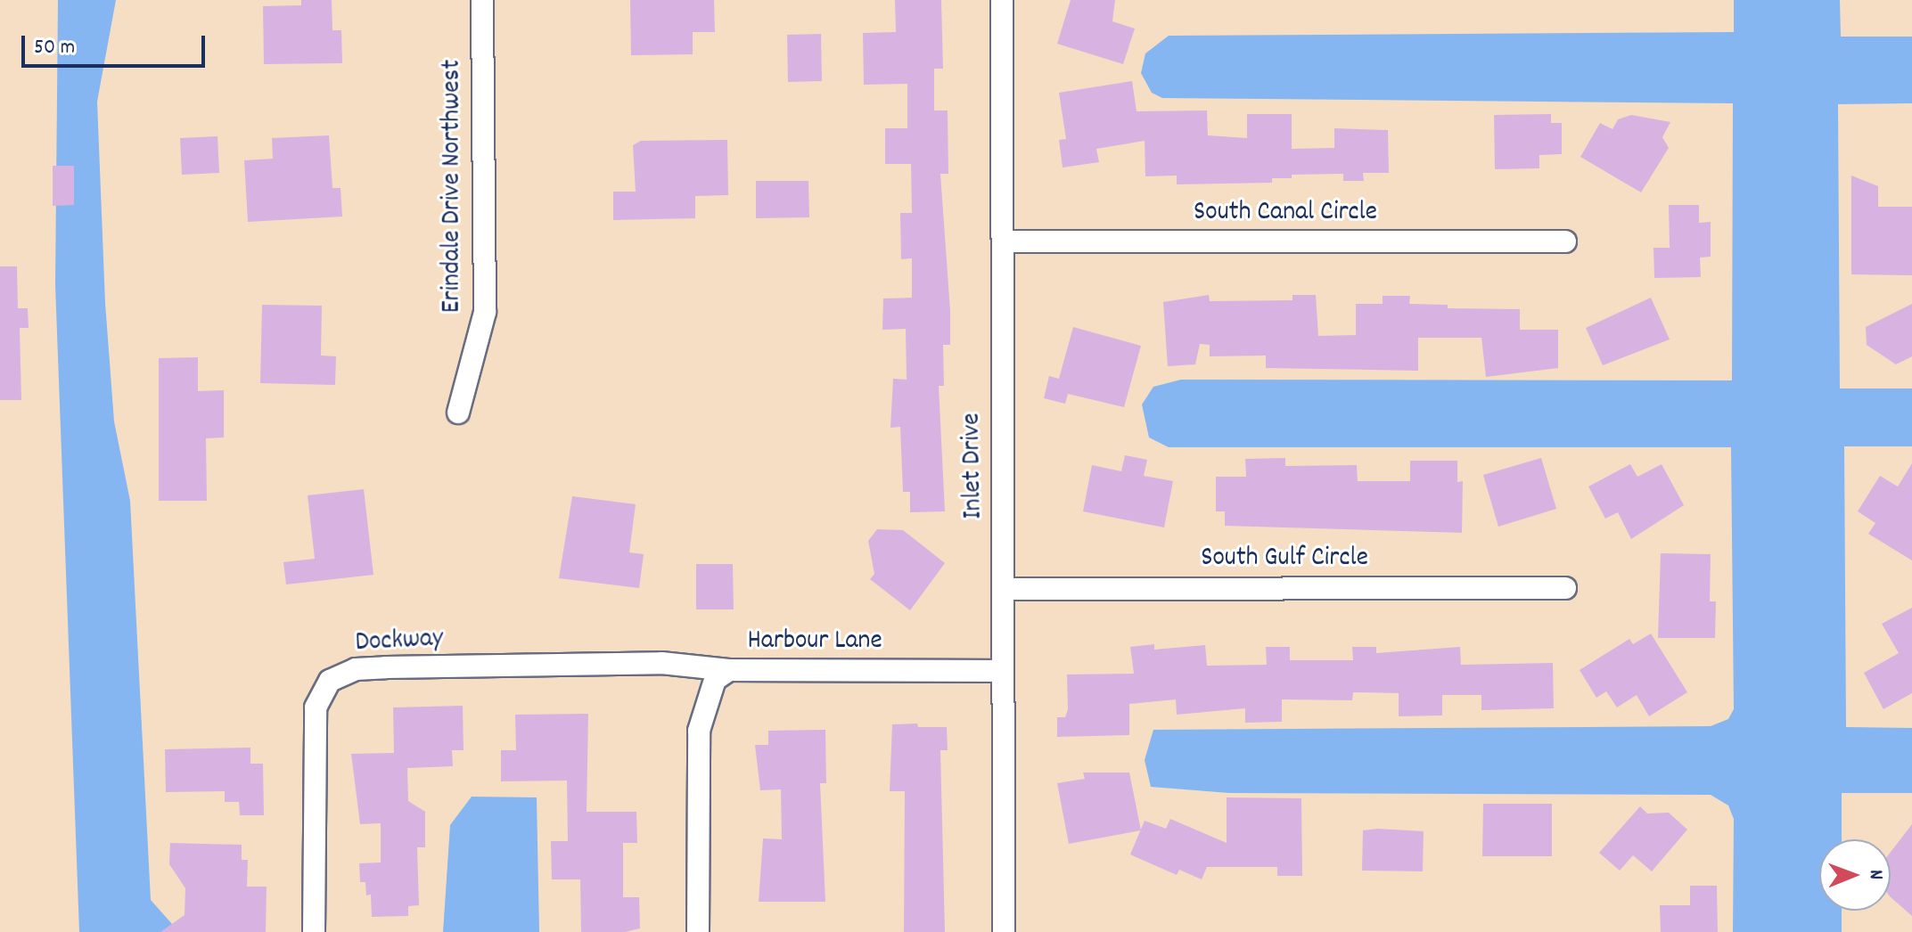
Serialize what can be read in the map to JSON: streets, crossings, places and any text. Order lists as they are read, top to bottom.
{
  "streets": {
    "street": [
      "Erindale Drive Northwest",
      "South Canal Circle",
      "Inlet Drive",
      "South Gulf Circle",
      "Dockway",
      "Harbour Lane"
    ]
  },
  "crossings": [
    ["South Canal Circle", "Inlet Drive"],
    ["Inlet Drive", "South Gulf Circle"],
    ["Inlet Drive", "Harbour Lane"],
    ["Dockway", "Harbour Lane"]
  ],
  "scale_bar": "50 m",
  "north": "right"
}
